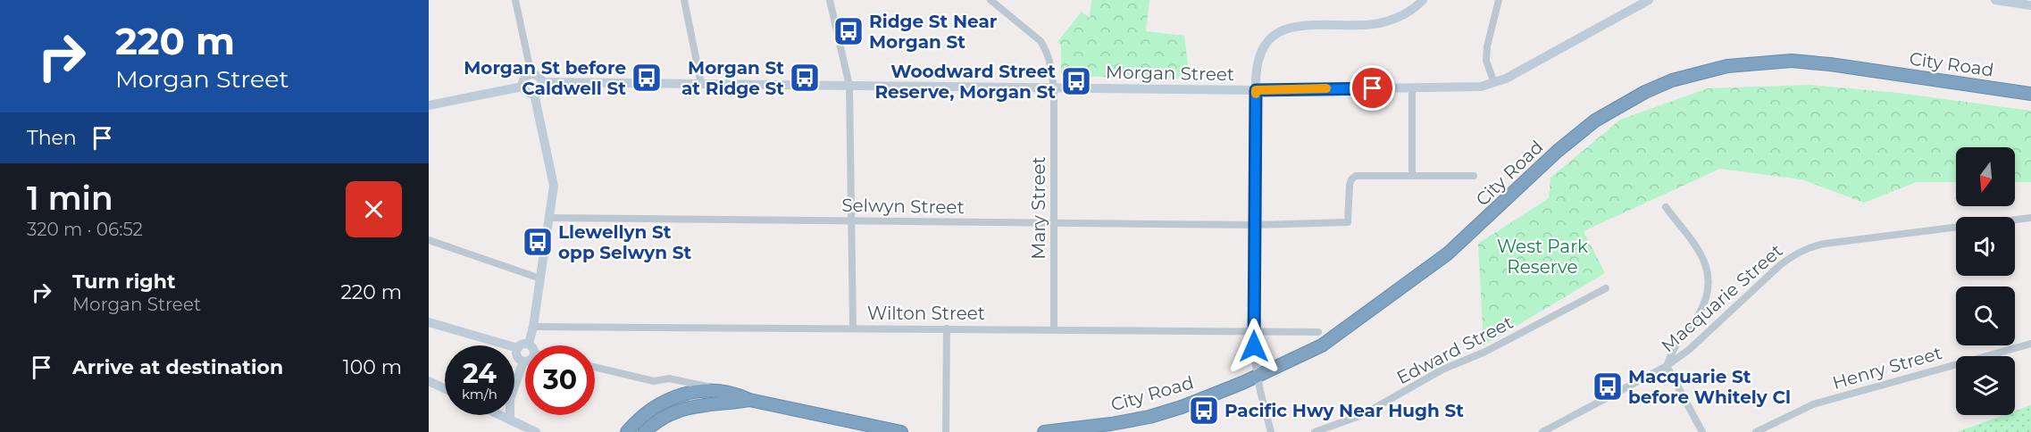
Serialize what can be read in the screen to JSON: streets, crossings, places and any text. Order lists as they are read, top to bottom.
{
  "streets": {
    "highway": ["City Road"],
    "street": [
      "Morgan Street",
      "Selwyn Street",
      "Mary Street",
      "Macquarie Street",
      "Wilton Street",
      "Edward Street",
      "Henry Street"
    ]
  },
  "crossings": [
    ["Morgan Street", "Mary Street"],
    ["Selwyn Street", "Mary Street"],
    ["Mary Street", "Wilton Street"]
  ],
  "parks": ["West Park Reserve"],
  "places": {
    "bus stop": [
      "Ridge St Near Morgan St",
      "Morgan St before Caldwell St",
      "Morgan St at Ridge St",
      "Woodward Street Reserve, Morgan St",
      "Llewellyn St opp Selwyn St",
      "Macquarie St before Whitely Cl",
      "Pacific Hwy Near Hugh St"
    ]
  },
  "north": "bottom",
  "page": {
    "turn": ["220 m", "Morgan Street"],
    "then": "Then",
    "heading": ["1 min", "320 m · 06:52"],
    "list": [
      {
        "name": "Turn right",
        "note": "Morgan Street",
        "value": "220 m"
      },
      {
        "name": "Arrive at destination",
        "value": "100 m"
      }
    ],
    "speed": "24 km/h",
    "limit": "30"
  }
}
